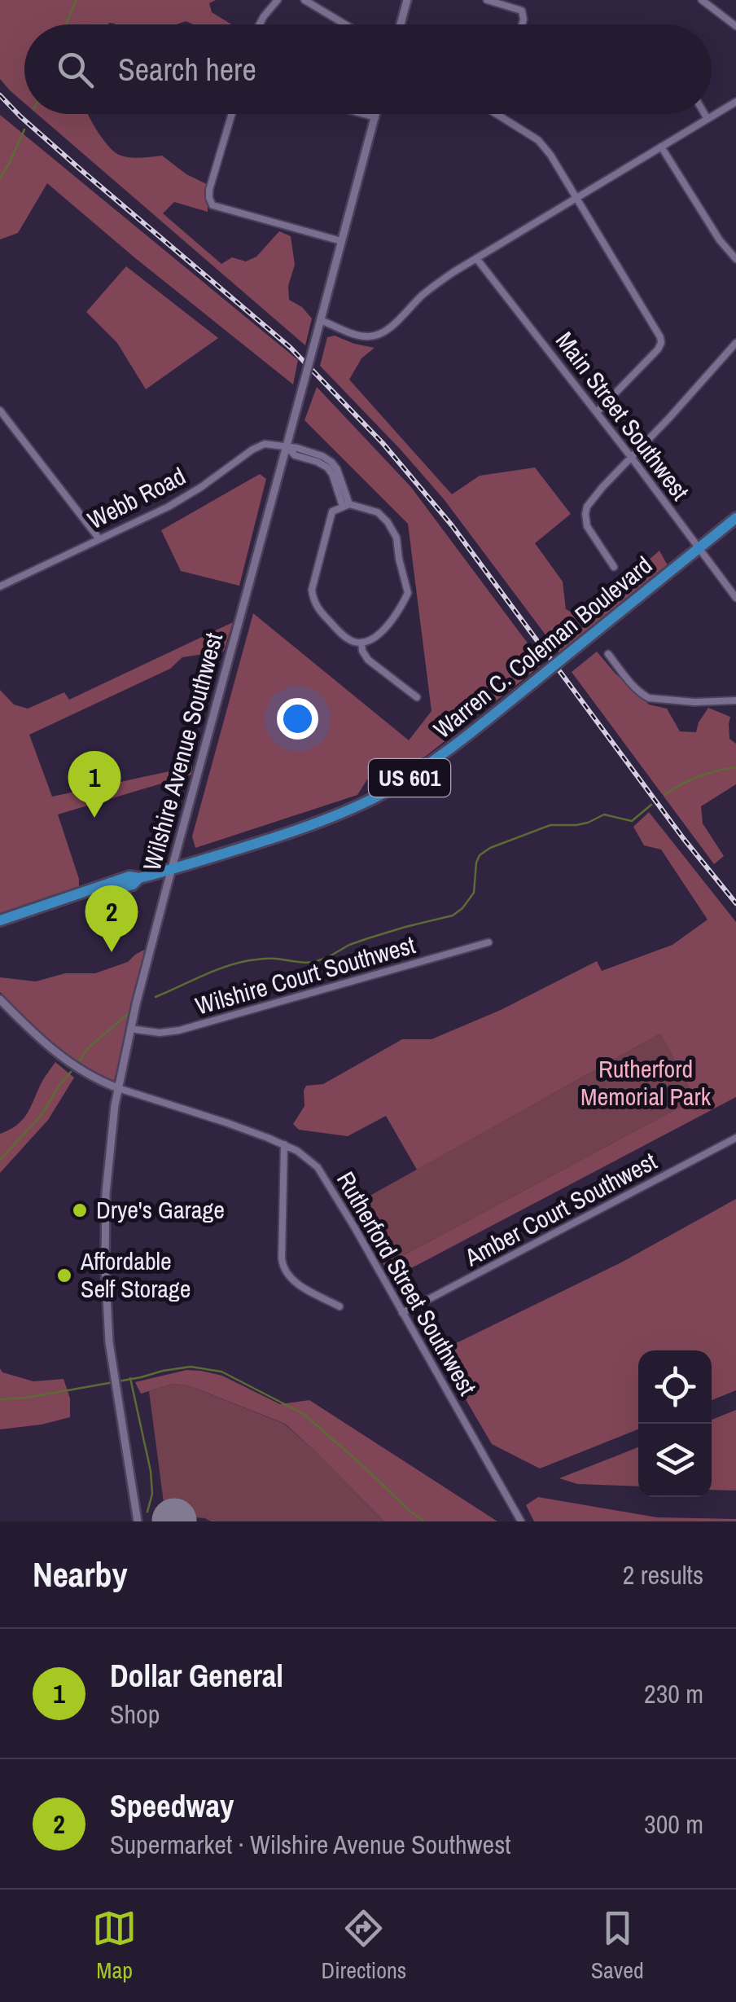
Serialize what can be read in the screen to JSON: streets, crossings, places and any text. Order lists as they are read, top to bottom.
{
  "streets": {
    "highway": ["Warren C. Coleman Boulevard", "US 601"],
    "street": [
      "Main Street Southwest",
      "Webb Road",
      "Wilshire Avenue Southwest",
      "Wilshire Court Southwest",
      "Amber Court Southwest",
      "Rutherford Street Southwest"
    ]
  },
  "crossings": [
    ["Main Street Southwest", "Warren C. Coleman Boulevard"],
    ["Webb Road", "Wilshire Avenue Southwest"],
    ["Warren C. Coleman Boulevard", "Wilshire Avenue Southwest"],
    ["Wilshire Avenue Southwest", "Wilshire Court Southwest"],
    ["Wilshire Avenue Southwest", "Rutherford Street Southwest"],
    ["Amber Court Southwest", "Rutherford Street Southwest"]
  ],
  "parks": ["Rutherford Memorial Park"],
  "places": ["Drye's Garage", "Affordable Self Storage"],
  "page": {
    "search": "Search here",
    "pins": ["1", "2"],
    "heading": ["Nearby", "2 results"],
    "list": [
      {
        "mark": "1",
        "name": "Dollar General",
        "note": "Shop",
        "value": "230 m"
      },
      {
        "mark": "2",
        "name": "Speedway",
        "note": "Supermarket · Wilshire Avenue Southwest",
        "value": "300 m"
      }
    ],
    "nav": ["Map", "Directions", "Saved"]
  }
}
